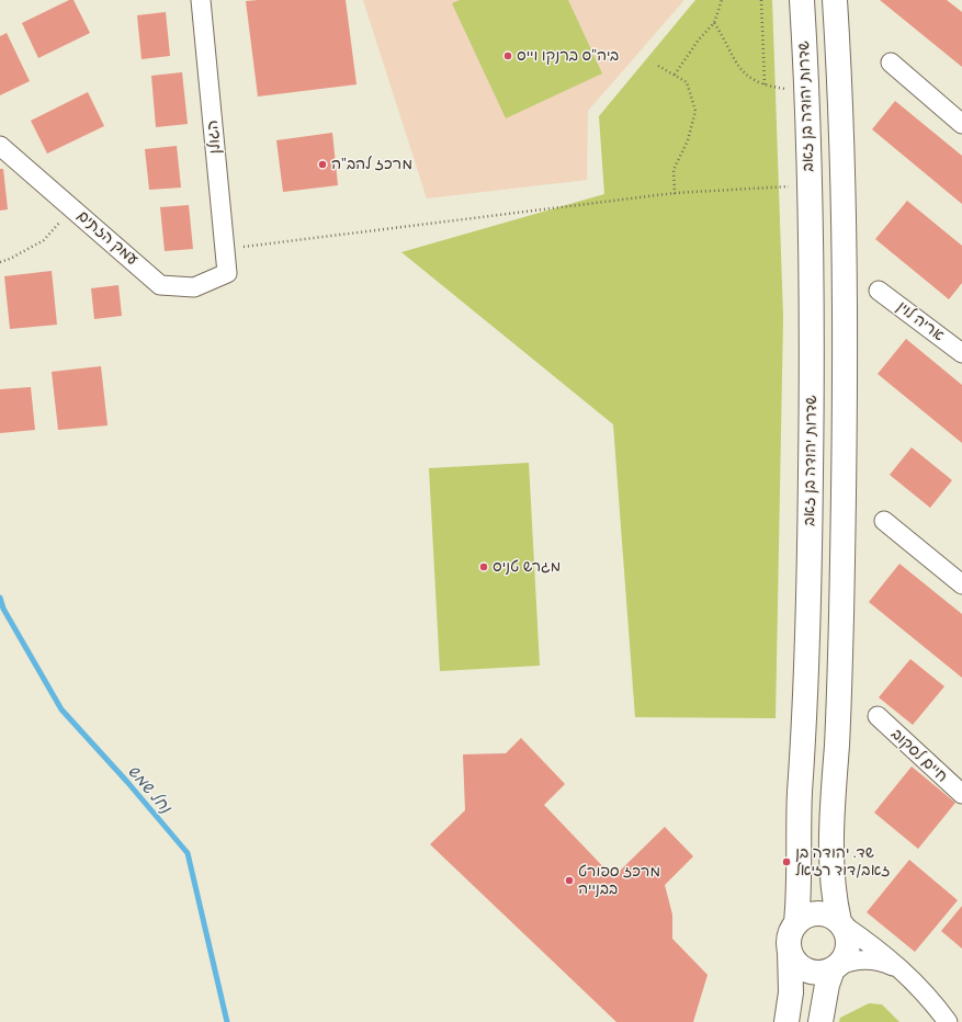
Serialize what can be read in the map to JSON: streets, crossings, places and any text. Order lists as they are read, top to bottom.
{
  "streets": {
    "main road": ["שדרות יהודה בן זאב"],
    "street": [
      "הגולן",
      "עמק הזתים",
      "אריה לוין",
      "חיים לסקוב"
    ]
  },
  "crossings": [
    ["הגולן", "עמק הזתים"]
  ],
  "water": ["נחל שמש"],
  "places": [
    "ביה\"ס ברנקו וייס",
    "מרכז להב\"ה",
    "מגרש טניס",
    "שד. יהודה בן זאב/דוד רזיאל",
    "מרכז ספורט בבנייה"
  ]
}
